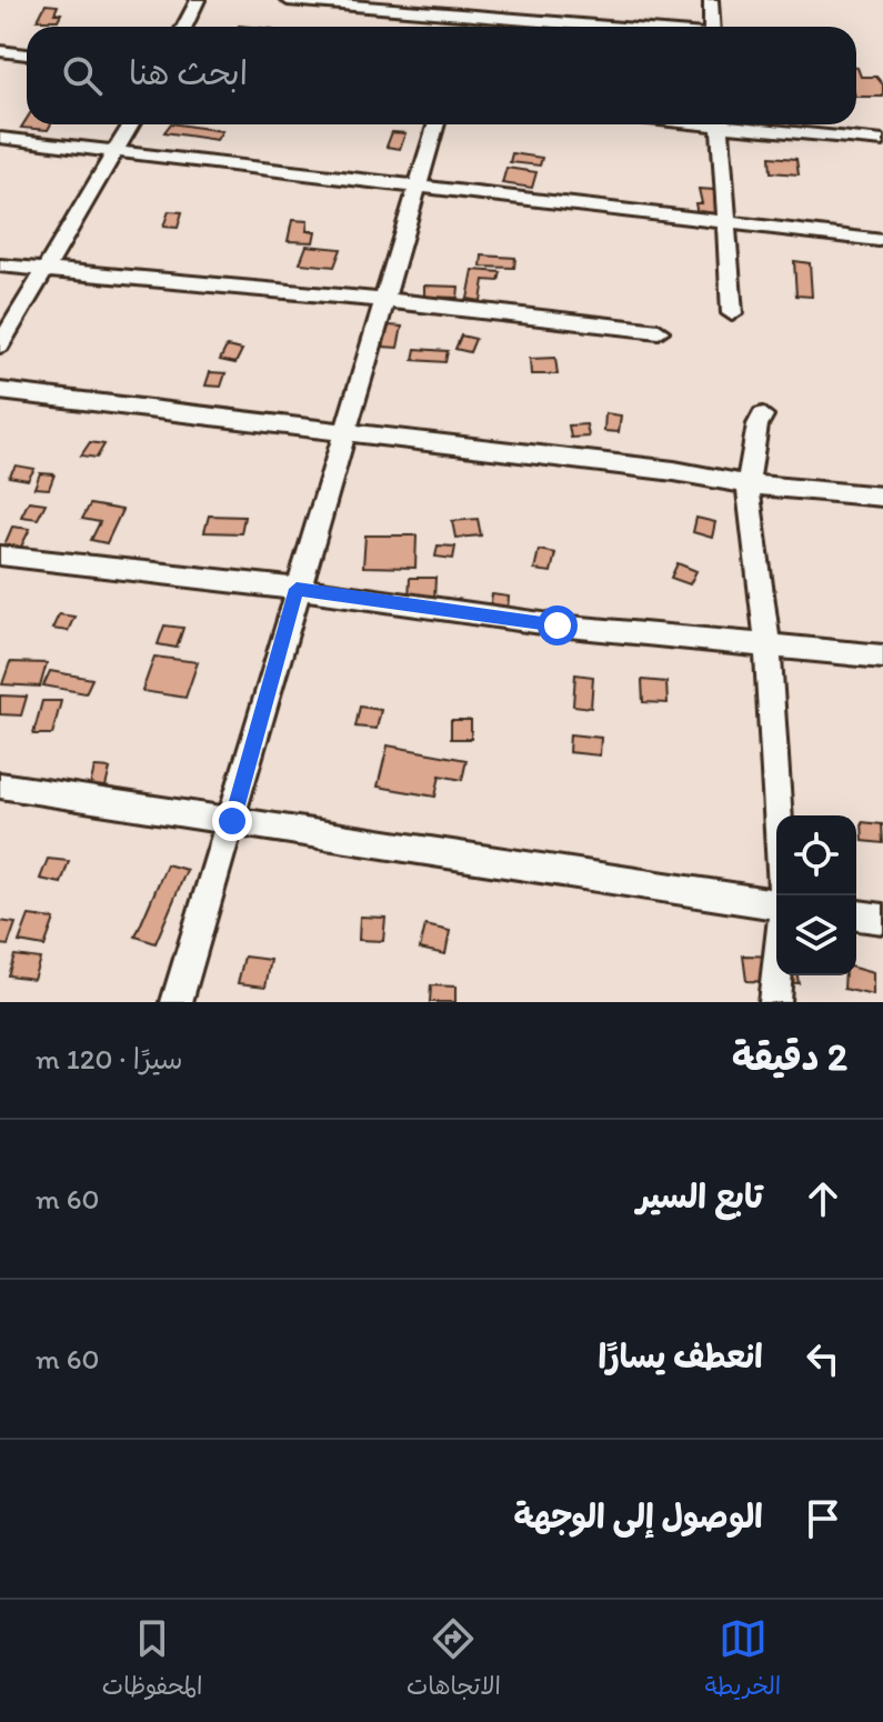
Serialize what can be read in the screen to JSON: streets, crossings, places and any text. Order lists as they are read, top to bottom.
{
  "page": {
    "search": "ابحث هنا",
    "heading": ["2 دقيقة", "سيرًا · 120 m"],
    "list": [
      ["تابع السير", "60 m"],
      ["انعطف يسارًا", "60 m"],
      "الوصول إلى الوجهة"
    ],
    "nav": ["الخريطة", "الاتجاهات", "المحفوظات"]
  }
}
